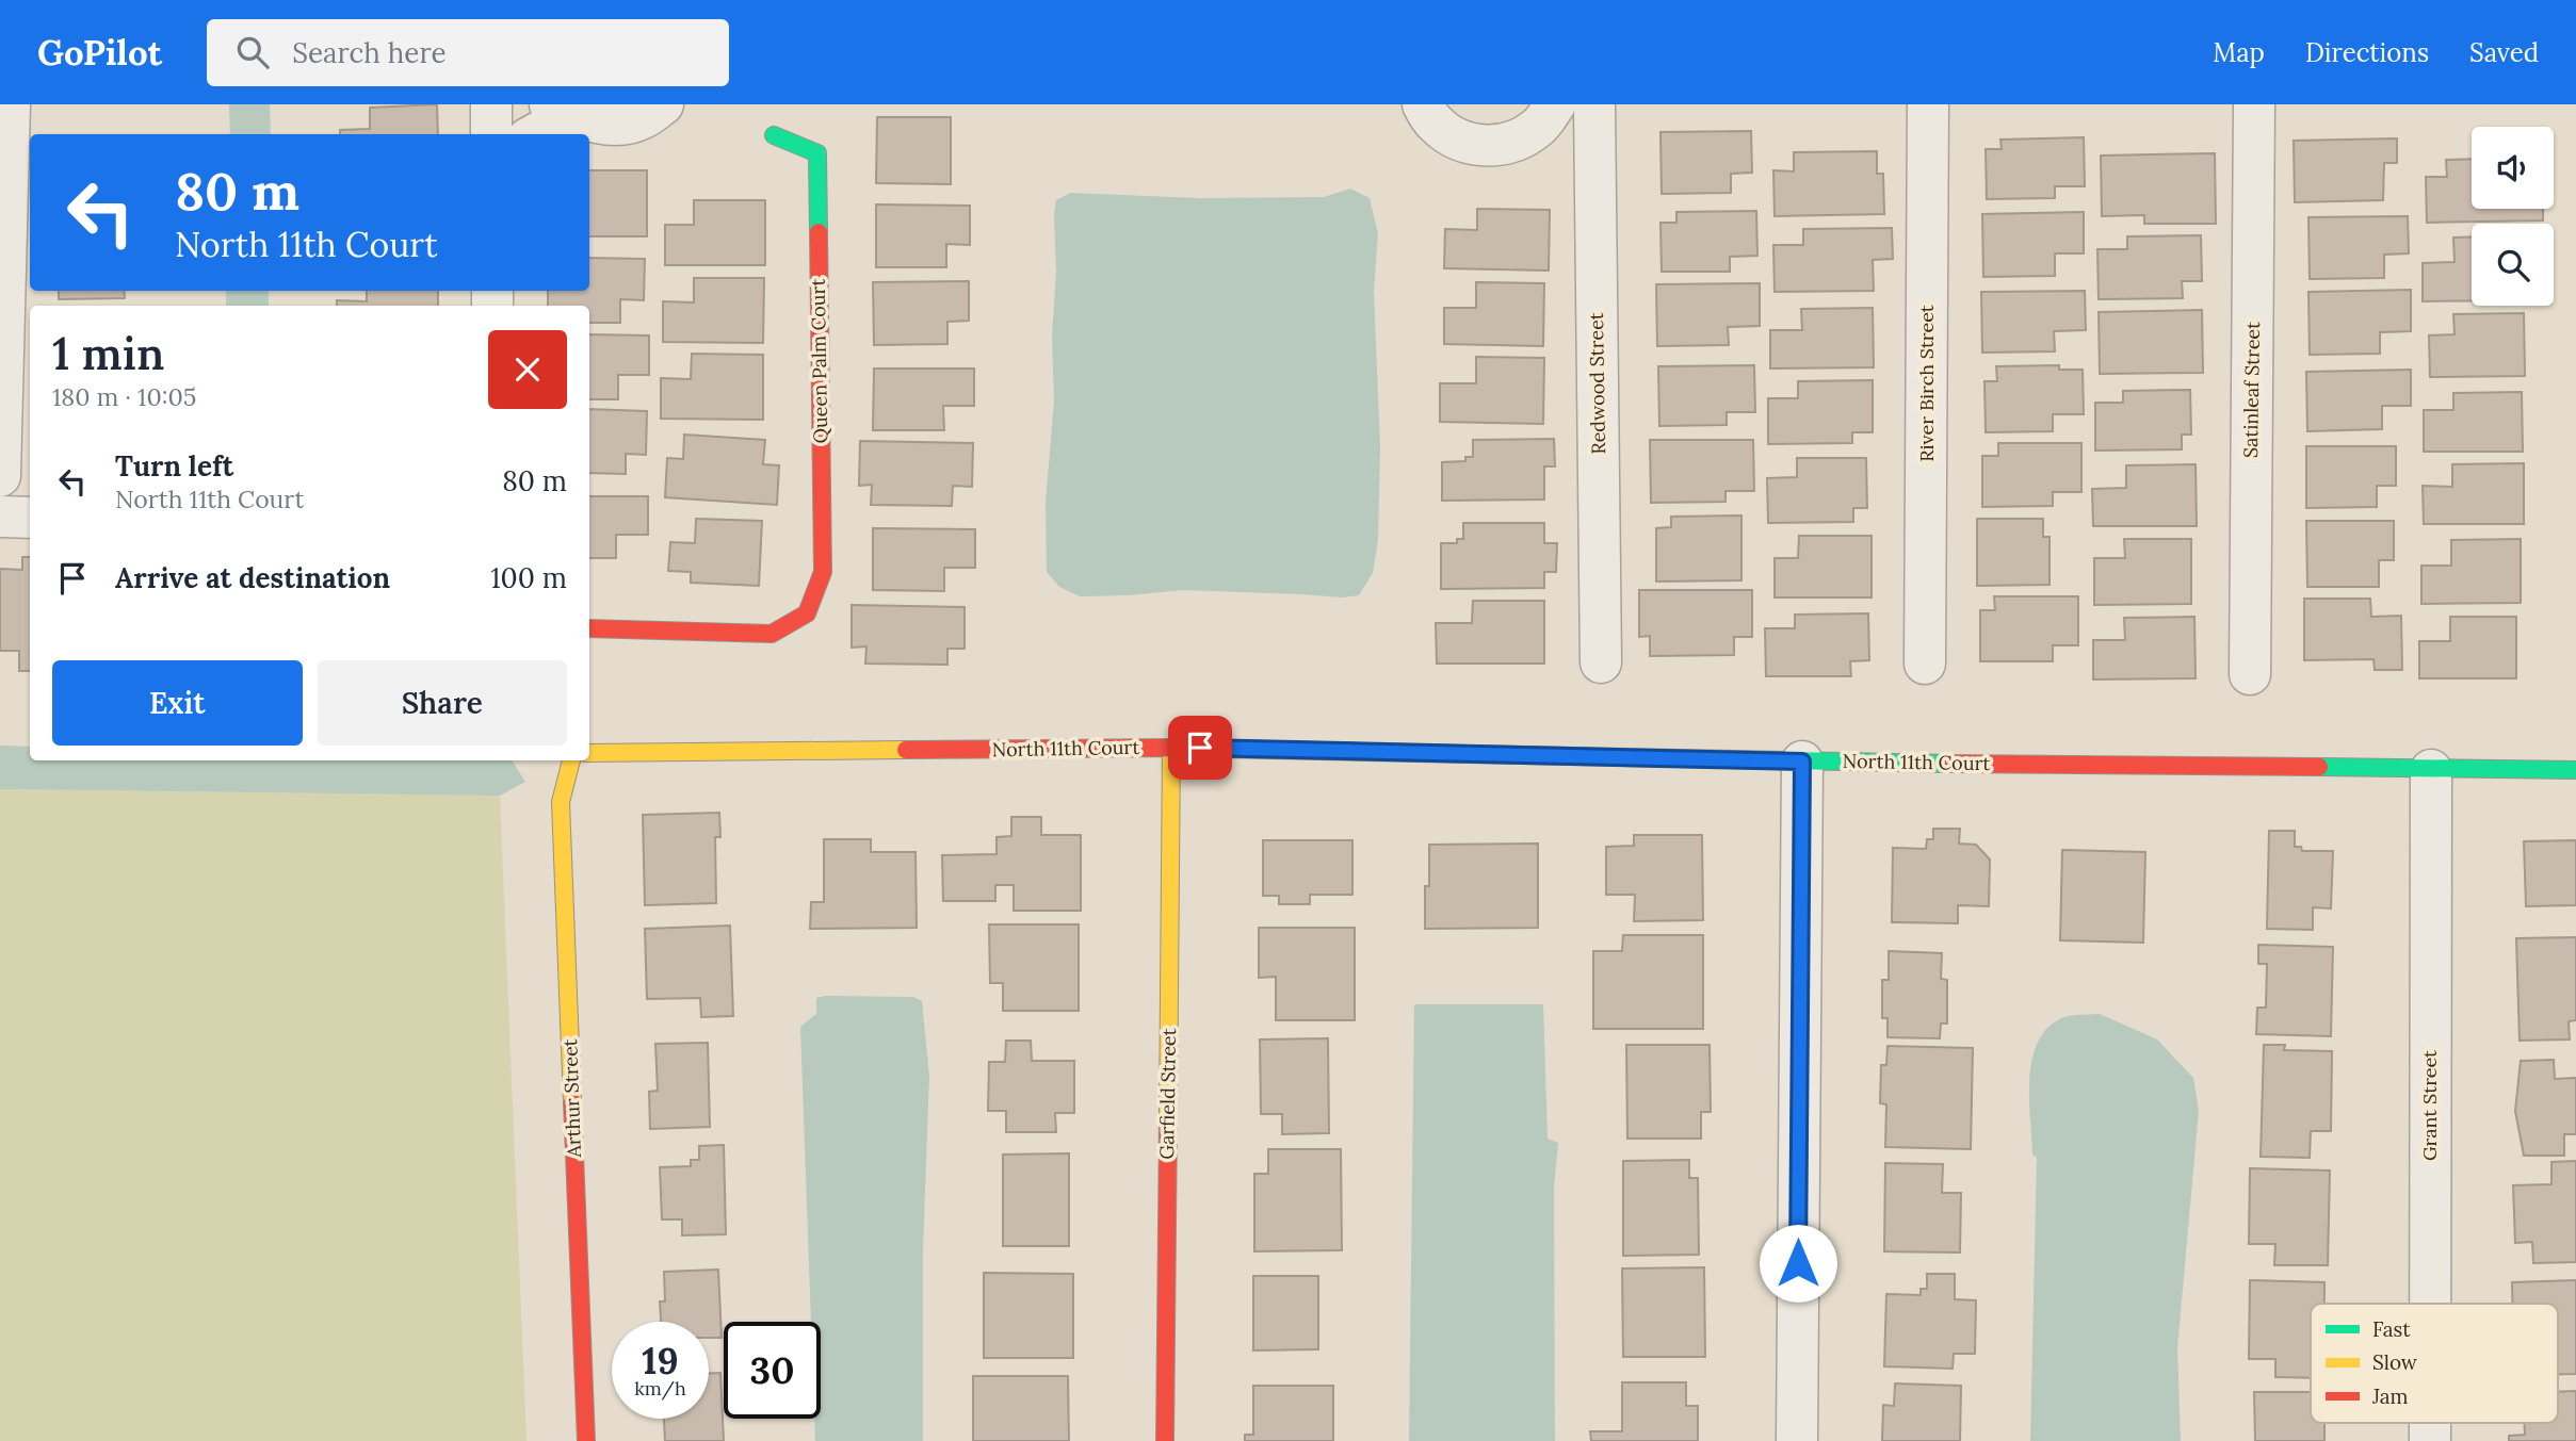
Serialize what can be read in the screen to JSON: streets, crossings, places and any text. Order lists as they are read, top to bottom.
{
  "streets": {
    "street": [
      "Queen Palm Court",
      "Redwood Street",
      "River Birch Street",
      "Satinleaf Street",
      "North 11th Court",
      "Garfield Street",
      "Arthur Street",
      "Grant Street"
    ]
  },
  "crossings": [
    ["North 11th Court", "Garfield Street"],
    ["North 11th Court", "Grant Street"]
  ],
  "legend": ["Fast", "Slow", "Jam"],
  "page": {
    "header": "GoPilot",
    "search": "Search here",
    "nav": ["Map", "Directions", "Saved"],
    "turn": ["80 m", "North 11th Court"],
    "heading": ["1 min", "180 m · 10:05"],
    "list": [
      {
        "name": "Turn left",
        "note": "North 11th Court",
        "value": "80 m"
      },
      {
        "name": "Arrive at destination",
        "value": "100 m"
      }
    ],
    "buttons": ["Exit", "Share"],
    "speed": "19 km/h",
    "limit": "30"
  }
}
